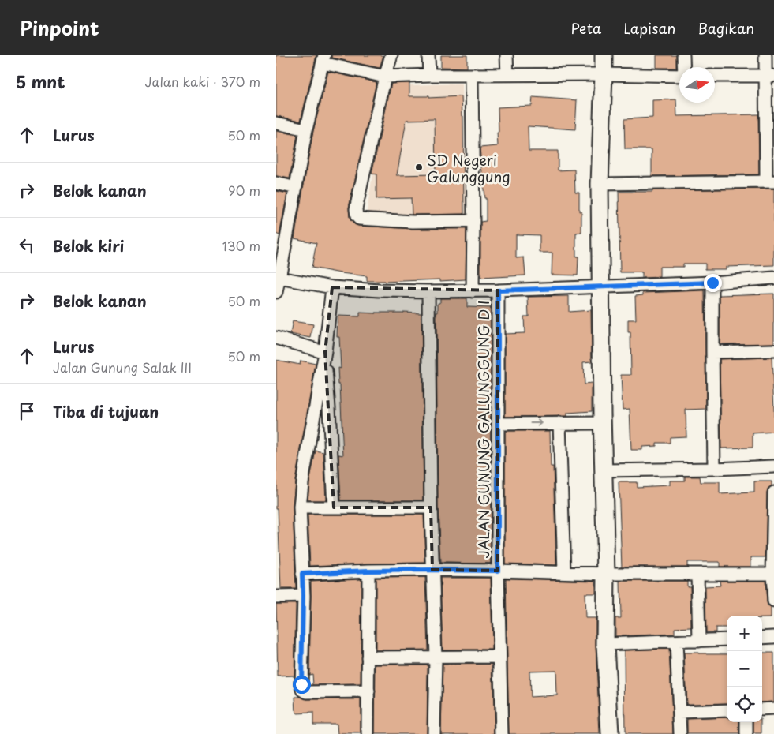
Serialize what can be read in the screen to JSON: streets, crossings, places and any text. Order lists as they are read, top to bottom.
{
  "streets": {
    "street": ["JALAN GUNUNG GALUNGGUNG D I"]
  },
  "places": ["SD Negeri Galunggung"],
  "north": "right",
  "page": {
    "header": "Pinpoint",
    "nav": ["Peta", "Lapisan", "Bagikan"],
    "heading": ["5 mnt", "Jalan kaki · 370 m"],
    "list": [
      ["Lurus", "50 m"],
      ["Belok kanan", "90 m"],
      ["Belok kiri", "130 m"],
      ["Belok kanan", "50 m"],
      ["Lurus", "Jalan Gunung Salak III", "50 m"],
      "Tiba di tujuan"
    ],
    "map_buttons": ["+", "−"]
  }
}
